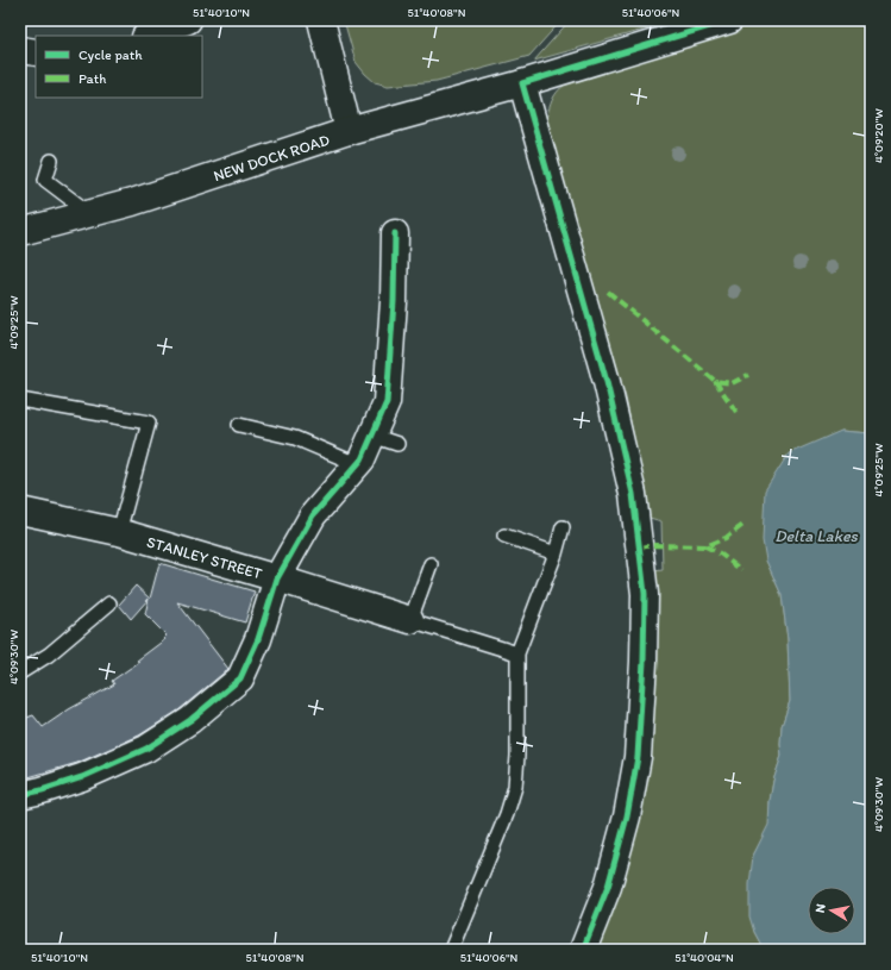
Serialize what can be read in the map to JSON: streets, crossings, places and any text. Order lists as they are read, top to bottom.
{
  "streets": {
    "street": ["NEW DOCK ROAD", "STANLEY STREET"]
  },
  "water": ["Delta Lakes"],
  "legend": ["Cycle path", "Path"],
  "north": "left",
  "coordinates": [
    "51°40'10\"N",
    "51°40'08\"N",
    "51°40'06\"N",
    "4°09'20\"W",
    "4°09'25\"W",
    "4°09'30\"W",
    "51°40'04\"N"
  ]
}
